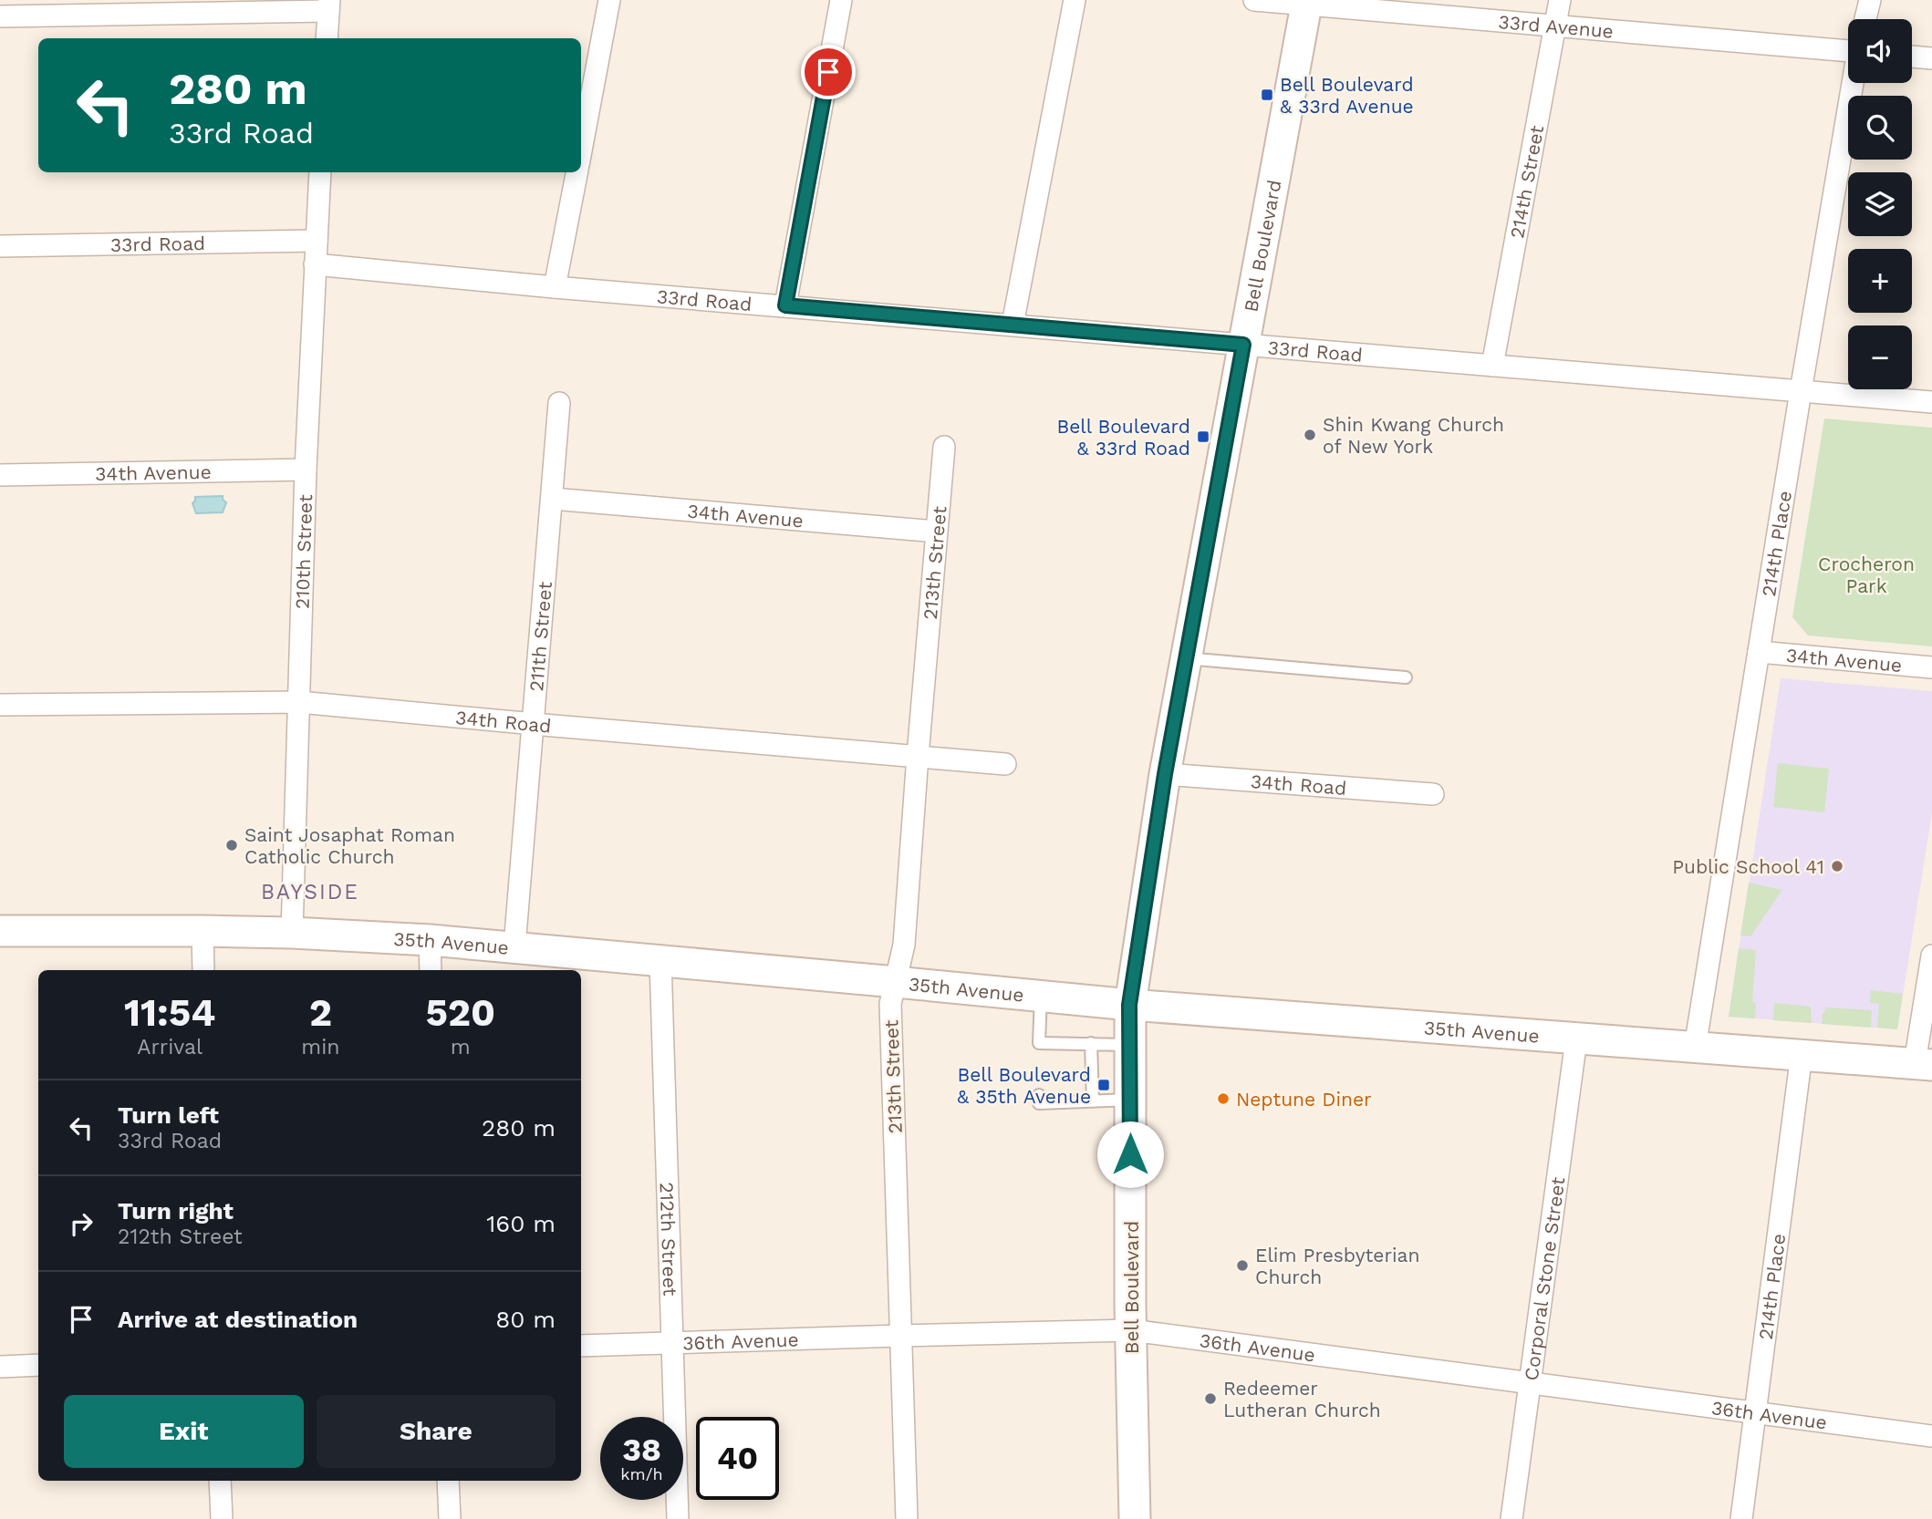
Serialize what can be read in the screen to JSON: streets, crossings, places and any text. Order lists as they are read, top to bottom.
{
  "streets": {
    "street": [
      "33rd Avenue",
      "214th Street",
      "33rd Road",
      "Bell Boulevard",
      "34th Avenue",
      "214th Place",
      "210th Street",
      "213th Street",
      "211th Street",
      "34th Road",
      "35th Avenue",
      "212th Street",
      "Corporal Stone Street",
      "36th Avenue"
    ]
  },
  "crossings": [
    ["33rd Avenue", "214th Street"],
    ["33rd Avenue", "Bell Boulevard"],
    ["214th Street", "33rd Road"],
    ["33rd Road", "Bell Boulevard"],
    ["33rd Road", "214th Place"],
    ["33rd Road", "210th Street"],
    ["Bell Boulevard", "34th Road"],
    ["Bell Boulevard", "35th Avenue"],
    ["Bell Boulevard", "36th Avenue"],
    ["34th Avenue", "214th Place"],
    ["34th Avenue", "210th Street"],
    ["34th Avenue", "213th Street"],
    ["34th Avenue", "211th Street"],
    ["214th Place", "35th Avenue"],
    ["214th Place", "36th Avenue"],
    ["210th Street", "34th Road"],
    ["210th Street", "35th Avenue"],
    ["213th Street", "34th Road"],
    ["213th Street", "35th Avenue"],
    ["213th Street", "36th Avenue"],
    ["211th Street", "34th Road"],
    ["211th Street", "35th Avenue"],
    ["35th Avenue", "212th Street"],
    ["35th Avenue", "Corporal Stone Street"],
    ["212th Street", "36th Avenue"],
    ["Corporal Stone Street", "36th Avenue"]
  ],
  "districts": ["BAYSIDE"],
  "parks": ["Crocheron Park"],
  "places": {
    "transit": ["Bell Boulevard & 33rd Avenue", "Bell Boulevard & 33rd Road", "Bell Boulevard & 35th Avenue"],
    "other": [
      "Shin Kwang Church of New York",
      "Saint Josaphat Roman Catholic Church",
      "Public School 41",
      "Neptune Diner",
      "Elim Presbyterian Church",
      "Redeemer Lutheran Church"
    ]
  },
  "page": {
    "map_buttons": ["+", "−"],
    "turn": ["280 m", "33rd Road"],
    "eta": [
      "11:54",
      "Arrival",
      "2",
      "min",
      "520",
      "m"
    ],
    "list": [
      {
        "name": "Turn left",
        "note": "33rd Road",
        "value": "280 m"
      },
      {
        "name": "Turn right",
        "note": "212th Street",
        "value": "160 m"
      },
      {
        "name": "Arrive at destination",
        "value": "80 m"
      }
    ],
    "buttons": ["Exit", "Share"],
    "speed": "38 km/h",
    "limit": "40"
  }
}
